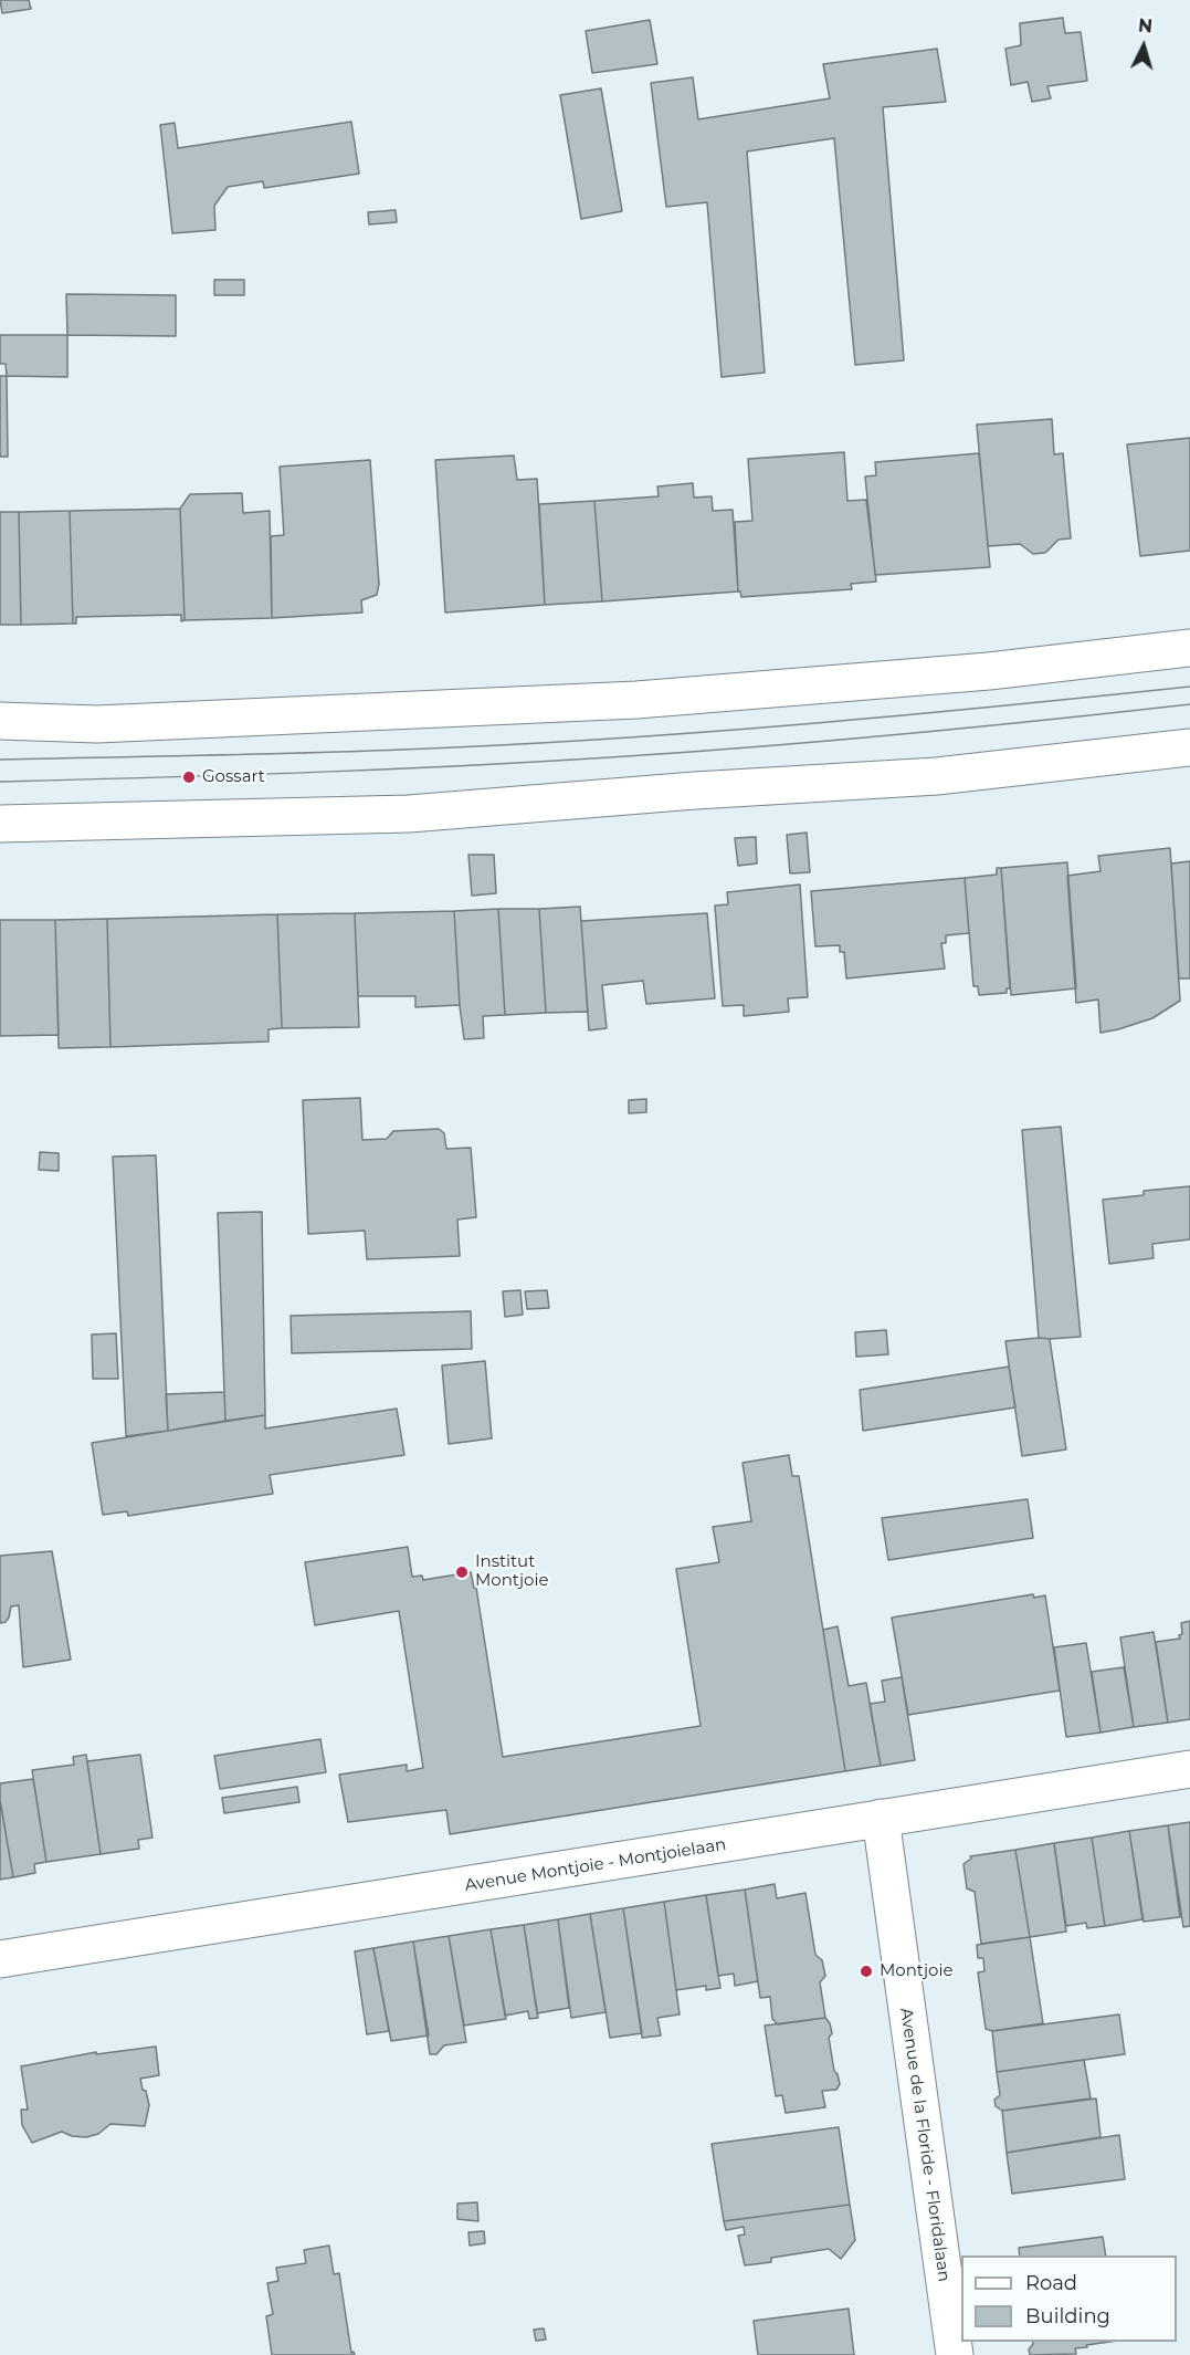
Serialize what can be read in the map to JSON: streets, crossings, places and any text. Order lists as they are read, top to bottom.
{
  "streets": {
    "main road": ["Avenue Montjoie - Montjoielaan", "Avenue de la Floride - Floridalaan"]
  },
  "crossings": [
    ["Avenue Montjoie - Montjoielaan", "Avenue de la Floride - Floridalaan"]
  ],
  "places": ["Gossart", "Institut Montjoie", "Montjoie"],
  "legend": ["Road", "Building"],
  "north": "top"
}
